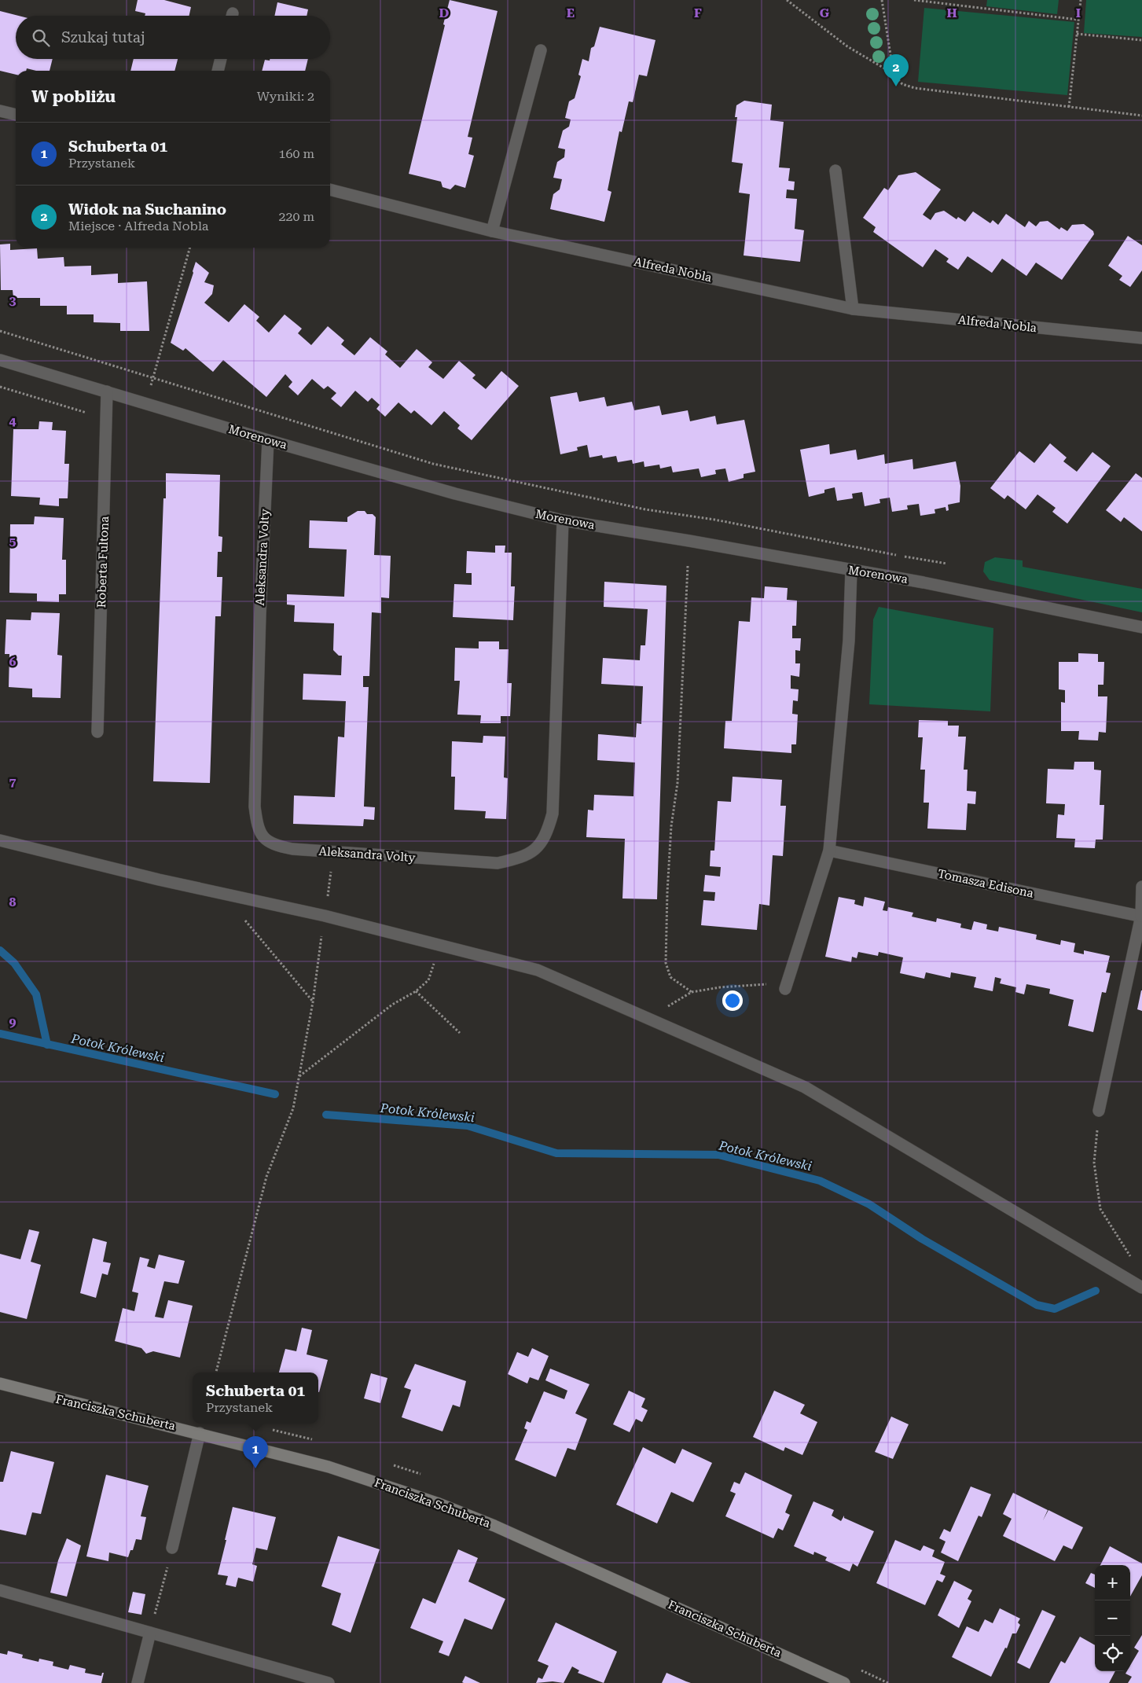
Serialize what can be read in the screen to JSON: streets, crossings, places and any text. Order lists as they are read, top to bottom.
{
  "streets": {
    "main road": ["Franciszka Schuberta"],
    "street": [
      "Alfreda Nobla",
      "Morenowa",
      "Aleksandra Volty",
      "Roberta Fultona",
      "Tomasza Edisona"
    ]
  },
  "crossings": [
    ["Morenowa", "Aleksandra Volty"],
    ["Morenowa", "Roberta Fultona"]
  ],
  "water": ["Potok Królewski"],
  "page": {
    "search": "Szukaj tutaj",
    "pins": ["2", "1"],
    "heading": ["W pobliżu", "Wyniki: 2"],
    "list": [
      {
        "mark": "1",
        "name": "Schuberta 01",
        "note": "Przystanek",
        "value": "160 m"
      },
      {
        "mark": "2",
        "name": "Widok na Suchanino",
        "note": "Miejsce · Alfreda Nobla",
        "value": "220 m"
      }
    ],
    "popup": ["Schuberta 01", "Przystanek"],
    "map_buttons": ["+", "−"]
  },
  "grid": {
    "columns": [
      "D",
      "E",
      "F",
      "G",
      "H",
      "I"
    ],
    "rows": [
      "3",
      "4",
      "5",
      "6",
      "7",
      "8",
      "9"
    ]
  }
}
